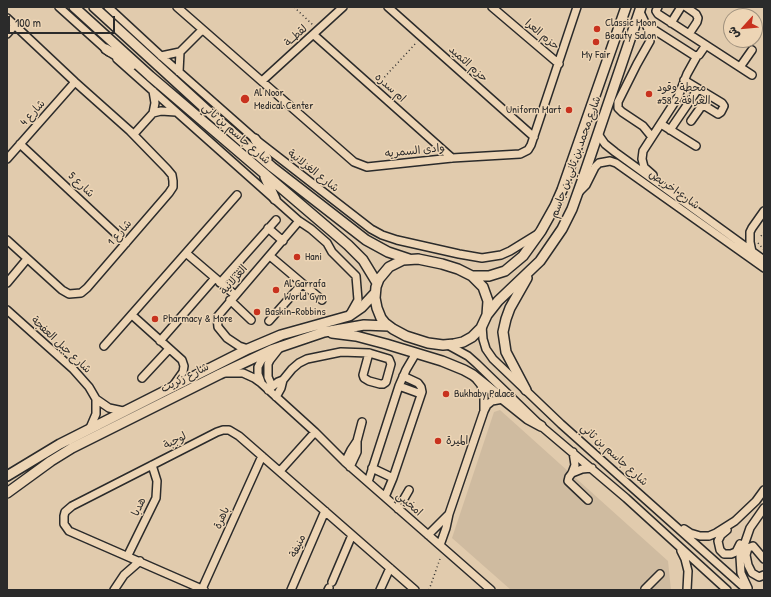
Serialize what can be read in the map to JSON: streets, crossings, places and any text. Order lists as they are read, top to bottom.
{
  "streets": {
    "main road": ["شارع جاسم بن ثاني", "شارع محمد بن ثاني بن جاسم", "شارع زكريت"],
    "street": [
      "حزم العرا",
      "لقطــة",
      "حزم الثميد",
      "ام سدره",
      "شارع 4",
      "وادى السمريه",
      "شارع الغزلانية",
      "شارع 5",
      "شارع اخريص",
      "شارع 1",
      "الغزلانية",
      "شارع جبل العفجة",
      "لوجبة",
      "امخيبي",
      "هدبا",
      "باهرة",
      "منيفة"
    ]
  },
  "crossings": [
    ["حزم العرا", "وادى السمريه"],
    ["لقطــة", "ام سدره"],
    ["لقطــة", "وادى السمريه"],
    ["حزم الثميد", "وادى السمريه"],
    ["ام سدره", "وادى السمريه"],
    ["شارع 4", "شارع 5"],
    ["شارع 4", "شارع 1"],
    ["شارع جاسم بن ثاني", "شارع محمد بن ثاني بن جاسم"],
    ["شارع جاسم بن ثاني", "شارع زكريت"],
    ["شارع محمد بن ثاني بن جاسم", "شارع الغزلانية"],
    ["شارع محمد بن ثاني بن جاسم", "شارع اخريص"],
    ["شارع محمد بن ثاني بن جاسم", "شارع زكريت"],
    ["شارع 5", "شارع 1"],
    ["الغزلانية", "شارع زكريت"],
    ["شارع جبل العفجة", "شارع زكريت"],
    ["شارع زكريت", "امخيبي"],
    ["لوجبة", "هدبا"],
    ["لوجبة", "باهرة"],
    ["لوجبة", "منيفة"]
  ],
  "places": [
    "Classic Moon Beauty Salon",
    "My Fair",
    "محطة وقود #58 الغرافة 2",
    "Al Noor Medical Center",
    "Uniform Mart",
    "Hani",
    "Al Garrafa World Gym",
    "Baskin-Robbins",
    "Pharmacy & More",
    "Bukhaby Palace",
    "الميرة"
  ],
  "scale_bar": "100 m",
  "north": "bottom left"
}
